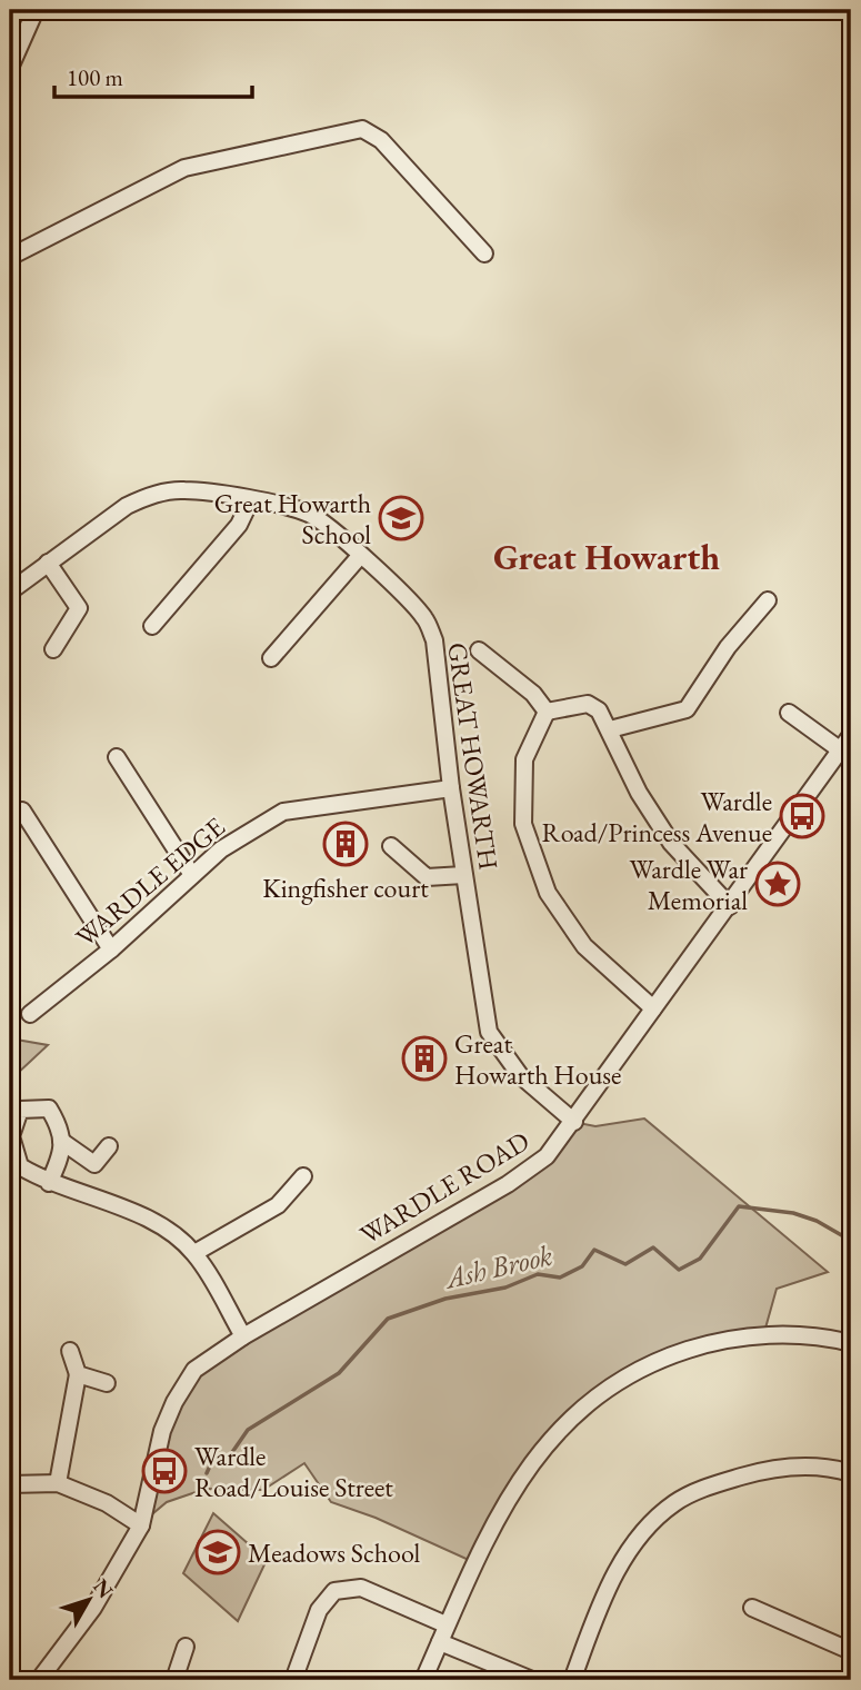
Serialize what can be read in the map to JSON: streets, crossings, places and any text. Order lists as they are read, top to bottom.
{
  "streets": {
    "street": ["GREAT HOWARTH", "WARDLE EDGE", "WARDLE ROAD"]
  },
  "crossings": [
    ["GREAT HOWARTH", "WARDLE EDGE"],
    ["GREAT HOWARTH", "WARDLE ROAD"]
  ],
  "districts": ["Great Howarth"],
  "water": ["Ash Brook"],
  "places": {
    "school or university": ["Great Howarth School", "Meadows School"],
    "bus stop": ["Wardle Road/Princess Avenue", "Wardle Road/Louise Street"],
    "building": ["Kingfisher court", "Great Howarth House"],
    "place": ["Wardle War Memorial"]
  },
  "scale_bar": "100 m",
  "north": "top right"
}
